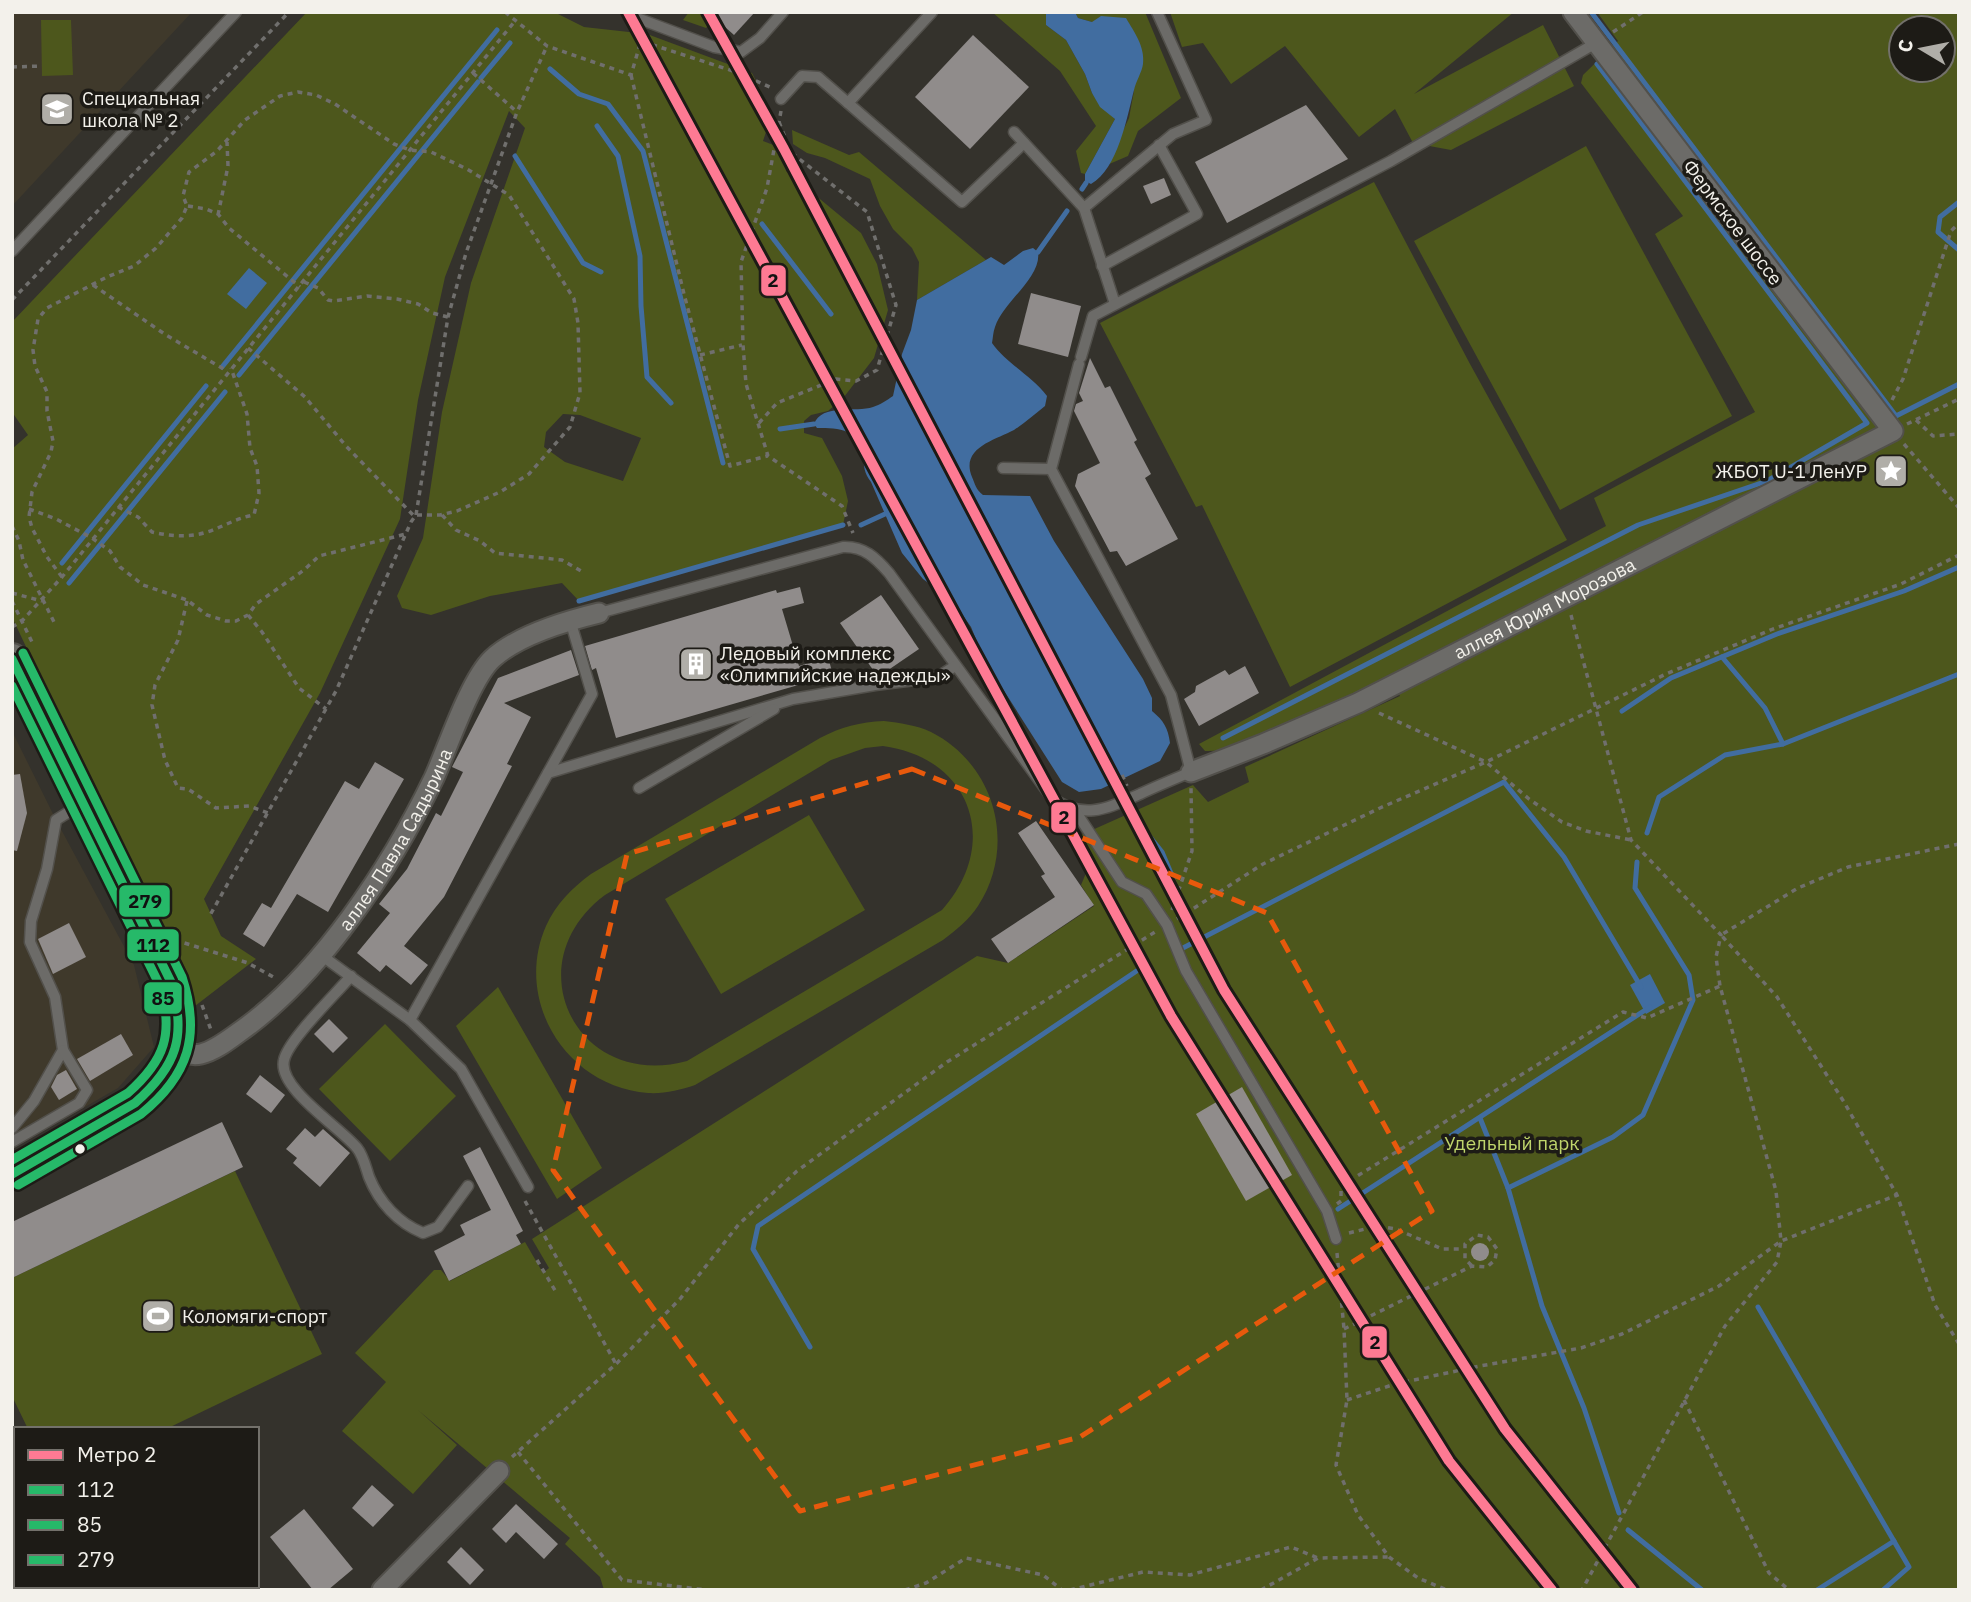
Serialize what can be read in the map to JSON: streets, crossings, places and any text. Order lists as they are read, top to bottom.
{
  "streets": {
    "street": ["Фермское шоссе", "аллея Юрия Морозова", "аллея Павла Садырина"]
  },
  "crossings": [
    ["Фермское шоссе", "аллея Юрия Морозова"]
  ],
  "parks": ["Удельный парк"],
  "places": {
    "school or university": ["Специальная школа № 2"],
    "place": ["ЖБОТ U-1 ЛенУР"],
    "building": ["Ледовый комплекс «Олимпийские надежды»"],
    "sports": ["Коломяги-спорт"]
  },
  "lines": [
    "metro line 2",
    "transit line 279",
    "transit line 112",
    "transit line 85"
  ],
  "legend": [
    "Метро 2",
    "112",
    "85",
    "279"
  ],
  "north": "left"
}
